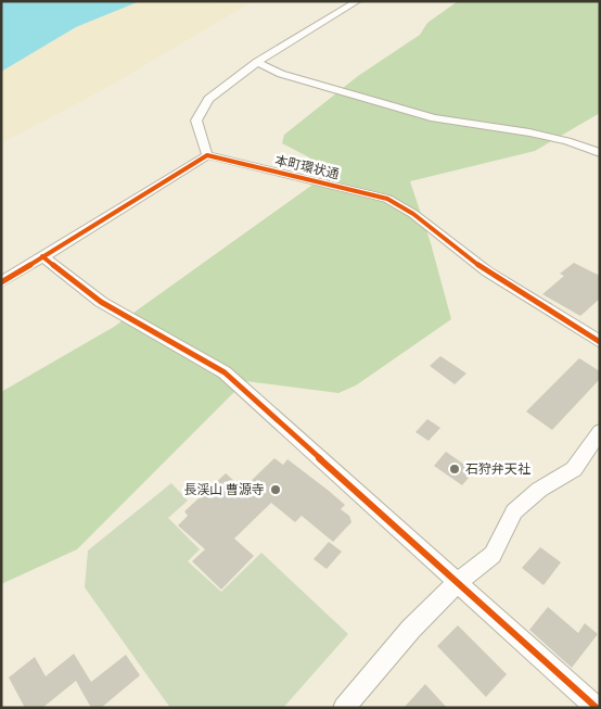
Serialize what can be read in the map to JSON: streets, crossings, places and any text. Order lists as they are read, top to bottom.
{
  "streets": {
    "street": ["本町環状通"]
  },
  "places": ["石狩弁天社", "長渓山 曹源寺"]
}
